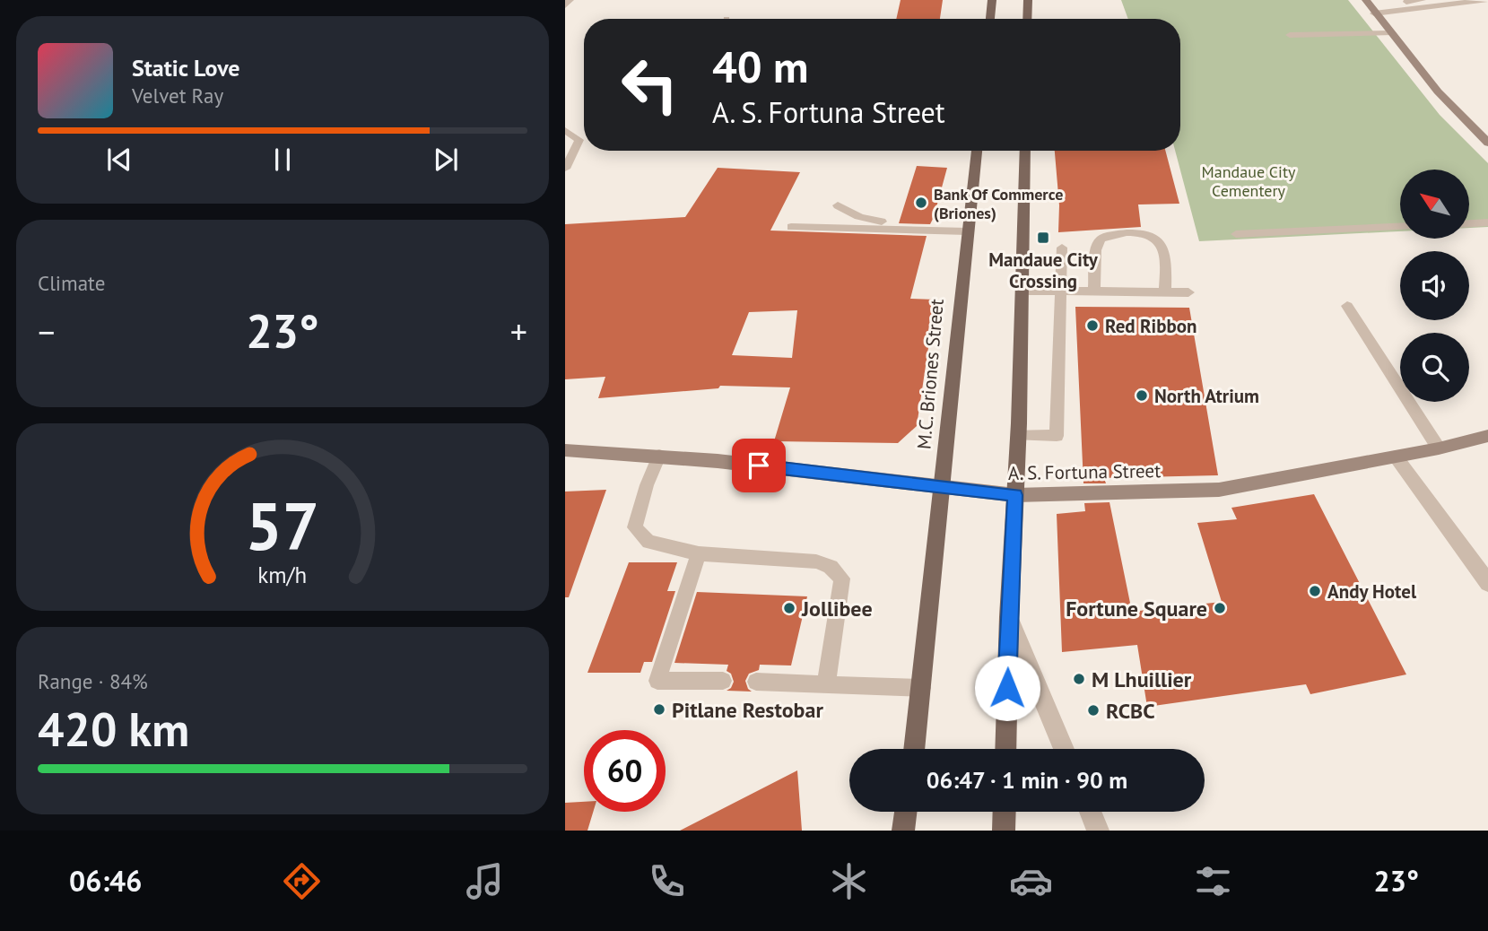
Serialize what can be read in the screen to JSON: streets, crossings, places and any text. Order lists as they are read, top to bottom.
{
  "streets": {
    "main road": ["M.C. Briones Street"],
    "street": ["A. S. Fortuna Street"]
  },
  "crossings": [
    ["M.C. Briones Street", "A. S. Fortuna Street"]
  ],
  "parks": ["Mandaue City Cementery"],
  "places": {
    "other": [
      "Bank Of Commerce (Briones)",
      "Red Ribbon",
      "North Atrium",
      "Andy Hotel",
      "Jollibee",
      "Fortune Square",
      "M Lhuillier",
      "Pitlane Restobar",
      "RCBC"
    ],
    "transit": ["Mandaue City Crossing"]
  },
  "north": "top left",
  "page": {
    "turn": ["40 m", "A. S. Fortuna Street"],
    "song": ["Static Love", "Velvet Ray"],
    "tile": [
      "Climate",
      ["Range · 84%", "420 km"]
    ],
    "heat": ["−", "23°", "+"],
    "limit": "60",
    "trip": "06:47 · 1 min · 90 m",
    "tabs": ["06:46", "23°"],
    "gauge": ["57", "km/h"]
  }
}
